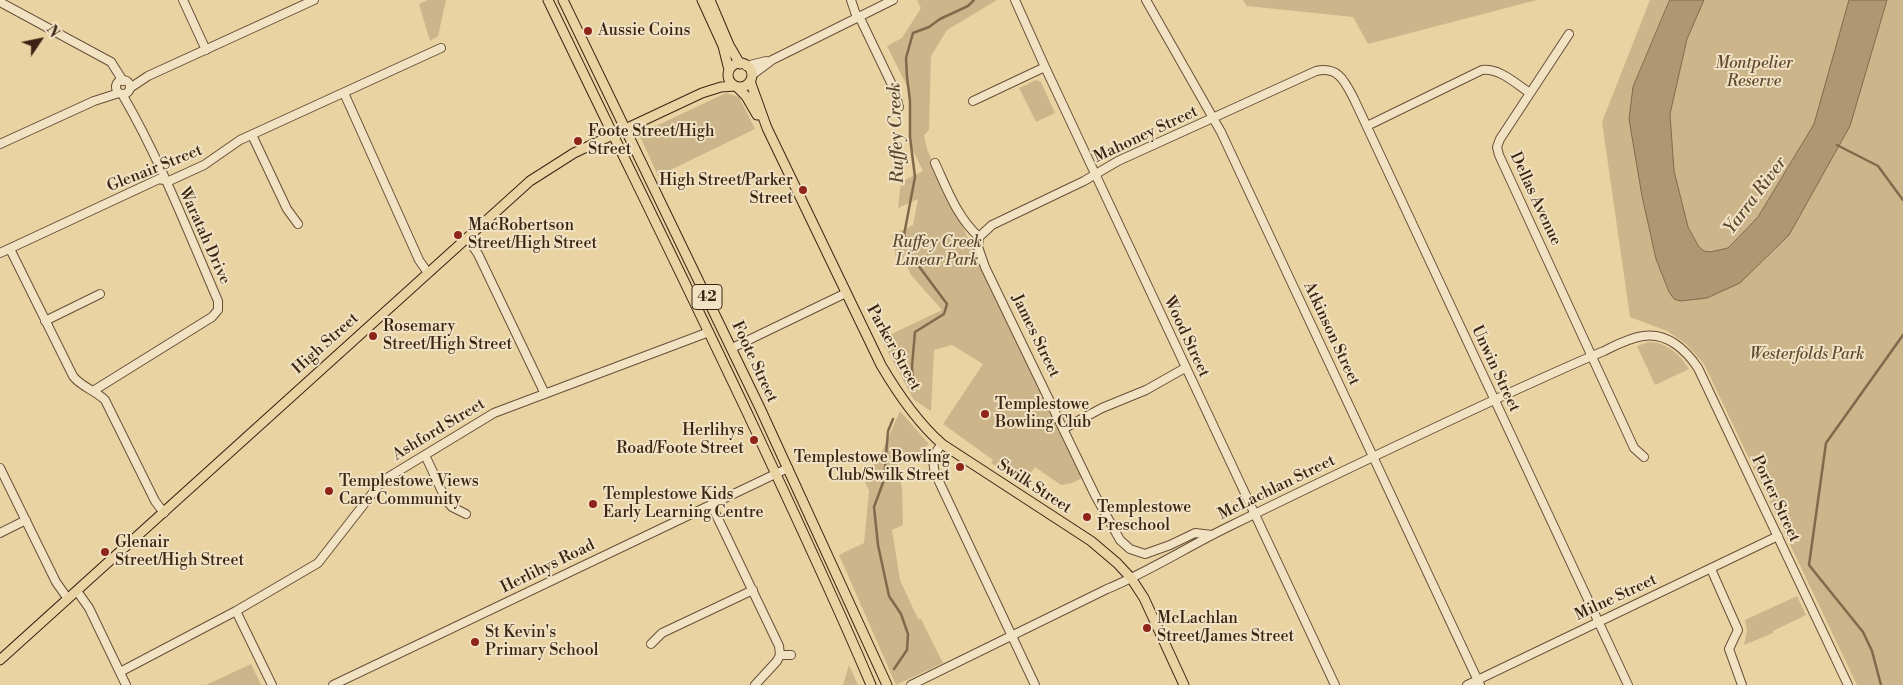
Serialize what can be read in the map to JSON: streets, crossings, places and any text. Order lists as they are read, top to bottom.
{
  "streets": {
    "main road": [
      "42",
      "High Street",
      "Parker Street",
      "Foote Street",
      "Swilk Street"
    ],
    "street": [
      "Mahoney Street",
      "Glenair Street",
      "Dellas Avenue",
      "Waratah Drive",
      "Atkinson Street",
      "James Street",
      "Wood Street",
      "Unwin Street",
      "Ashford Street",
      "McLachlan Street",
      "Porter Street",
      "Herlihys Road",
      "Milne Street"
    ]
  },
  "crossings": [
    ["Mahoney Street", "Atkinson Street"],
    ["Mahoney Street", "James Street"],
    ["Mahoney Street", "Wood Street"],
    ["Mahoney Street", "Unwin Street"],
    ["Glenair Street", "Waratah Drive"],
    ["Dellas Avenue", "McLachlan Street"],
    ["Atkinson Street", "McLachlan Street"],
    ["Atkinson Street", "Milne Street"],
    ["James Street", "McLachlan Street"],
    ["Wood Street", "McLachlan Street"],
    ["High Street", "Parker Street"],
    ["High Street", "Foote Street"],
    ["Parker Street", "Swilk Street"],
    ["Foote Street", "Ashford Street"],
    ["Foote Street", "Herlihys Road"],
    ["Unwin Street", "McLachlan Street"],
    ["Unwin Street", "Milne Street"],
    ["Swilk Street", "McLachlan Street"],
    ["McLachlan Street", "Porter Street"],
    ["Porter Street", "Milne Street"]
  ],
  "water": ["Ruffey Creek", "Yarra River"],
  "parks": ["Montpelier Reserve", "Ruffey Creek Linear Park", "Westerfolds Park"],
  "places": [
    "Aussie Coins",
    "Foote Street/High Street",
    "High Street/Parker Street",
    "MacRobertson Street/High Street",
    "Rosemary Street/High Street",
    "Templestowe Bowling Club",
    "Herlihys Road/Foote Street",
    "Templestowe Bowling Club/Swilk Street",
    "Templestowe Views Care Community",
    "Templestowe Kids Early Learning Centre",
    "Templestowe Preschool",
    "Glenair Street/High Street",
    "McLachlan Street/James Street",
    "St Kevin's Primary School"
  ],
  "north": "top right"
}
